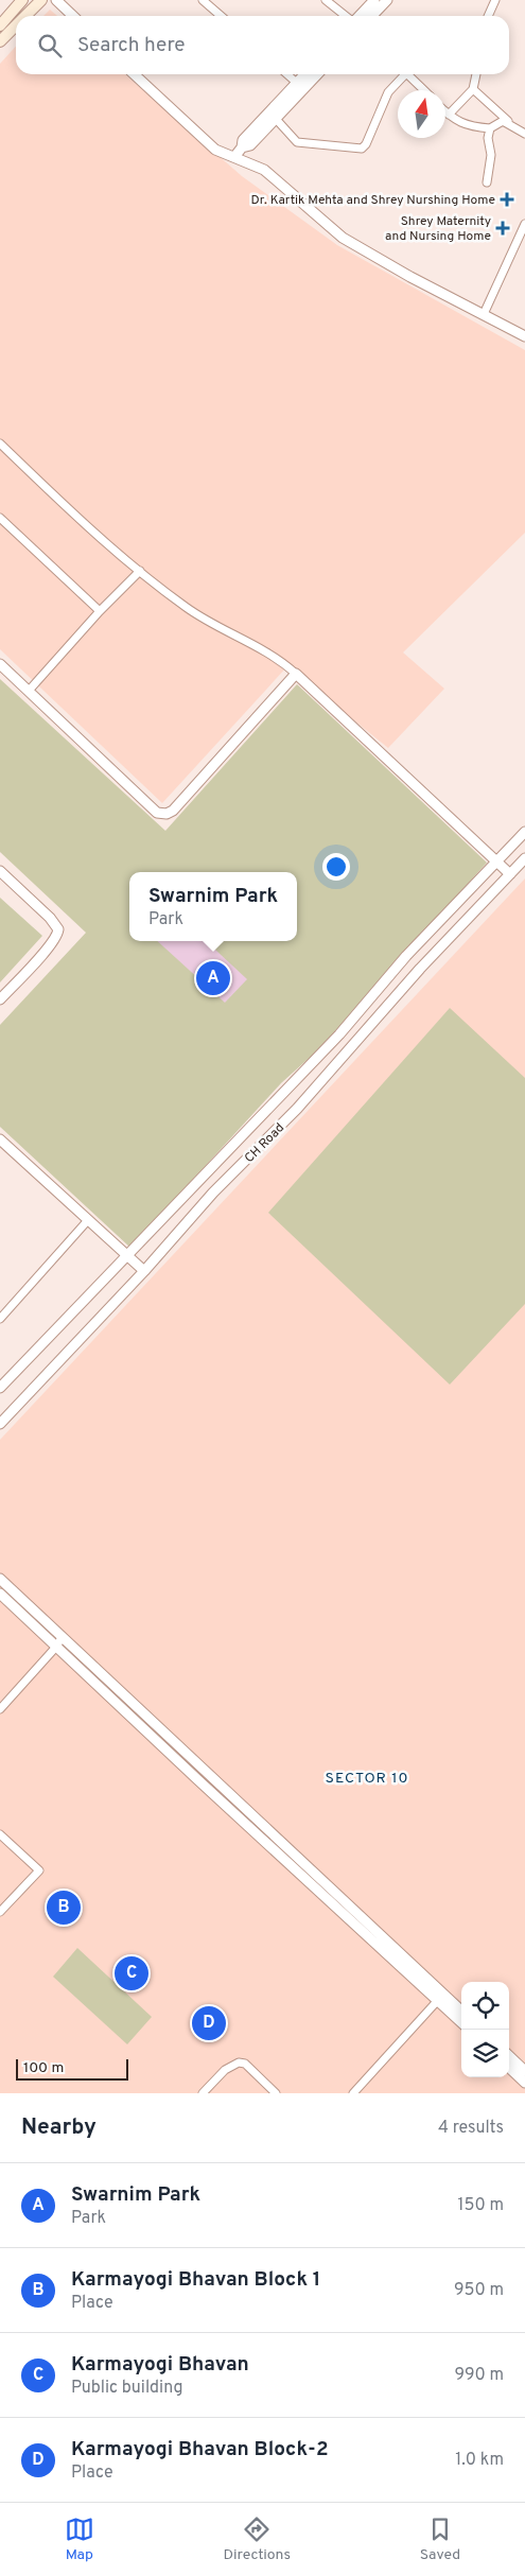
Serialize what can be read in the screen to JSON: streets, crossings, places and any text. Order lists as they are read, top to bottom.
{
  "streets": {
    "street": ["CH Road"]
  },
  "districts": ["SECTOR 10"],
  "places": {
    "health": ["Dr. Kartik Mehta and Shrey Nurshing Home", "Shrey Maternity and Nursing Home"]
  },
  "scale_bar": "100 m",
  "north": "top",
  "page": {
    "search": "Search here",
    "popup": ["Swarnim Park", "Park"],
    "pins": [
      "A",
      "B",
      "C",
      "D"
    ],
    "scale": "100 m",
    "heading": ["Nearby", "4 results"],
    "list": [
      {
        "mark": "A",
        "name": "Swarnim Park",
        "note": "Park",
        "value": "150 m"
      },
      {
        "mark": "B",
        "name": "Karmayogi Bhavan Block 1",
        "note": "Place",
        "value": "950 m"
      },
      {
        "mark": "C",
        "name": "Karmayogi Bhavan",
        "note": "Public building",
        "value": "990 m"
      },
      {
        "mark": "D",
        "name": "Karmayogi Bhavan Block-2",
        "note": "Place",
        "value": "1.0 km"
      }
    ],
    "nav": ["Map", "Directions", "Saved"]
  }
}
